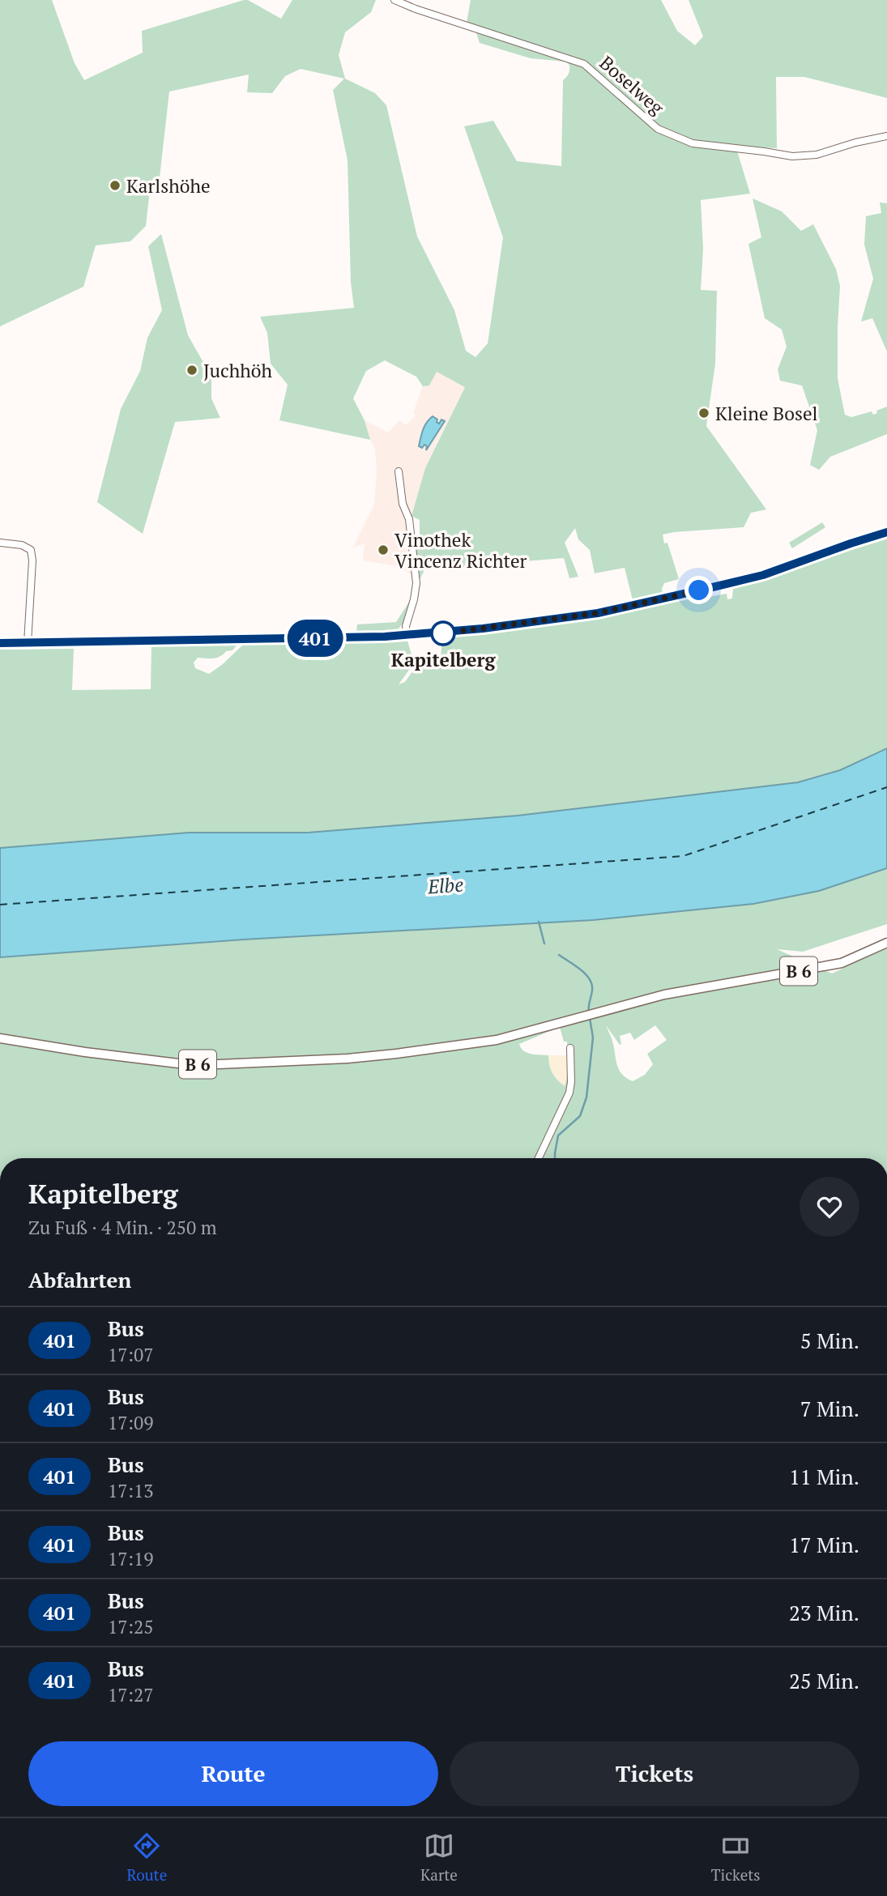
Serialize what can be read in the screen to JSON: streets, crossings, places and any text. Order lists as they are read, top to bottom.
{
  "streets": {
    "main road": ["B 6"],
    "street": ["Boselweg"]
  },
  "water": ["Elbe"],
  "places": [
    "Karlshöhe",
    "Juchhöh",
    "Kleine Bosel",
    "Vinothek Vincenz Richter",
    "Kapitelberg"
  ],
  "lines": ["bus line 401"],
  "page": {
    "on_map": "401",
    "heading": [
      ["Kapitelberg", "Zu Fuß · 4 Min. · 250 m"],
      "Abfahrten"
    ],
    "list": [
      {
        "mark": "401",
        "name": "Bus",
        "note": "17:07",
        "value": "5 Min."
      },
      {
        "mark": "401",
        "name": "Bus",
        "note": "17:09",
        "value": "7 Min."
      },
      {
        "mark": "401",
        "name": "Bus",
        "note": "17:13",
        "value": "11 Min."
      },
      {
        "mark": "401",
        "name": "Bus",
        "note": "17:19",
        "value": "17 Min."
      },
      {
        "mark": "401",
        "name": "Bus",
        "note": "17:25",
        "value": "23 Min."
      },
      {
        "mark": "401",
        "name": "Bus",
        "note": "17:27",
        "value": "25 Min."
      }
    ],
    "buttons": ["Route", "Tickets"],
    "tabs": ["Route", "Karte", "Tickets"]
  }
}
